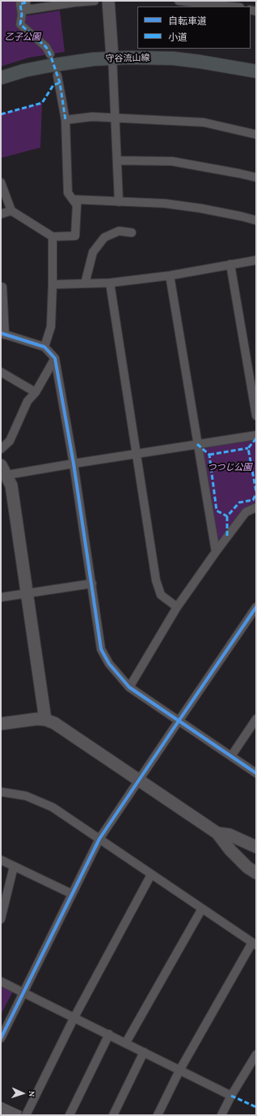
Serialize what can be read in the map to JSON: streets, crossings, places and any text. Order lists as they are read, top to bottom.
{
  "streets": {
    "main road": ["守谷流山線"]
  },
  "parks": ["乙子公園", "つつじ公園"],
  "legend": ["自転車道", "小道"],
  "north": "right"
}
